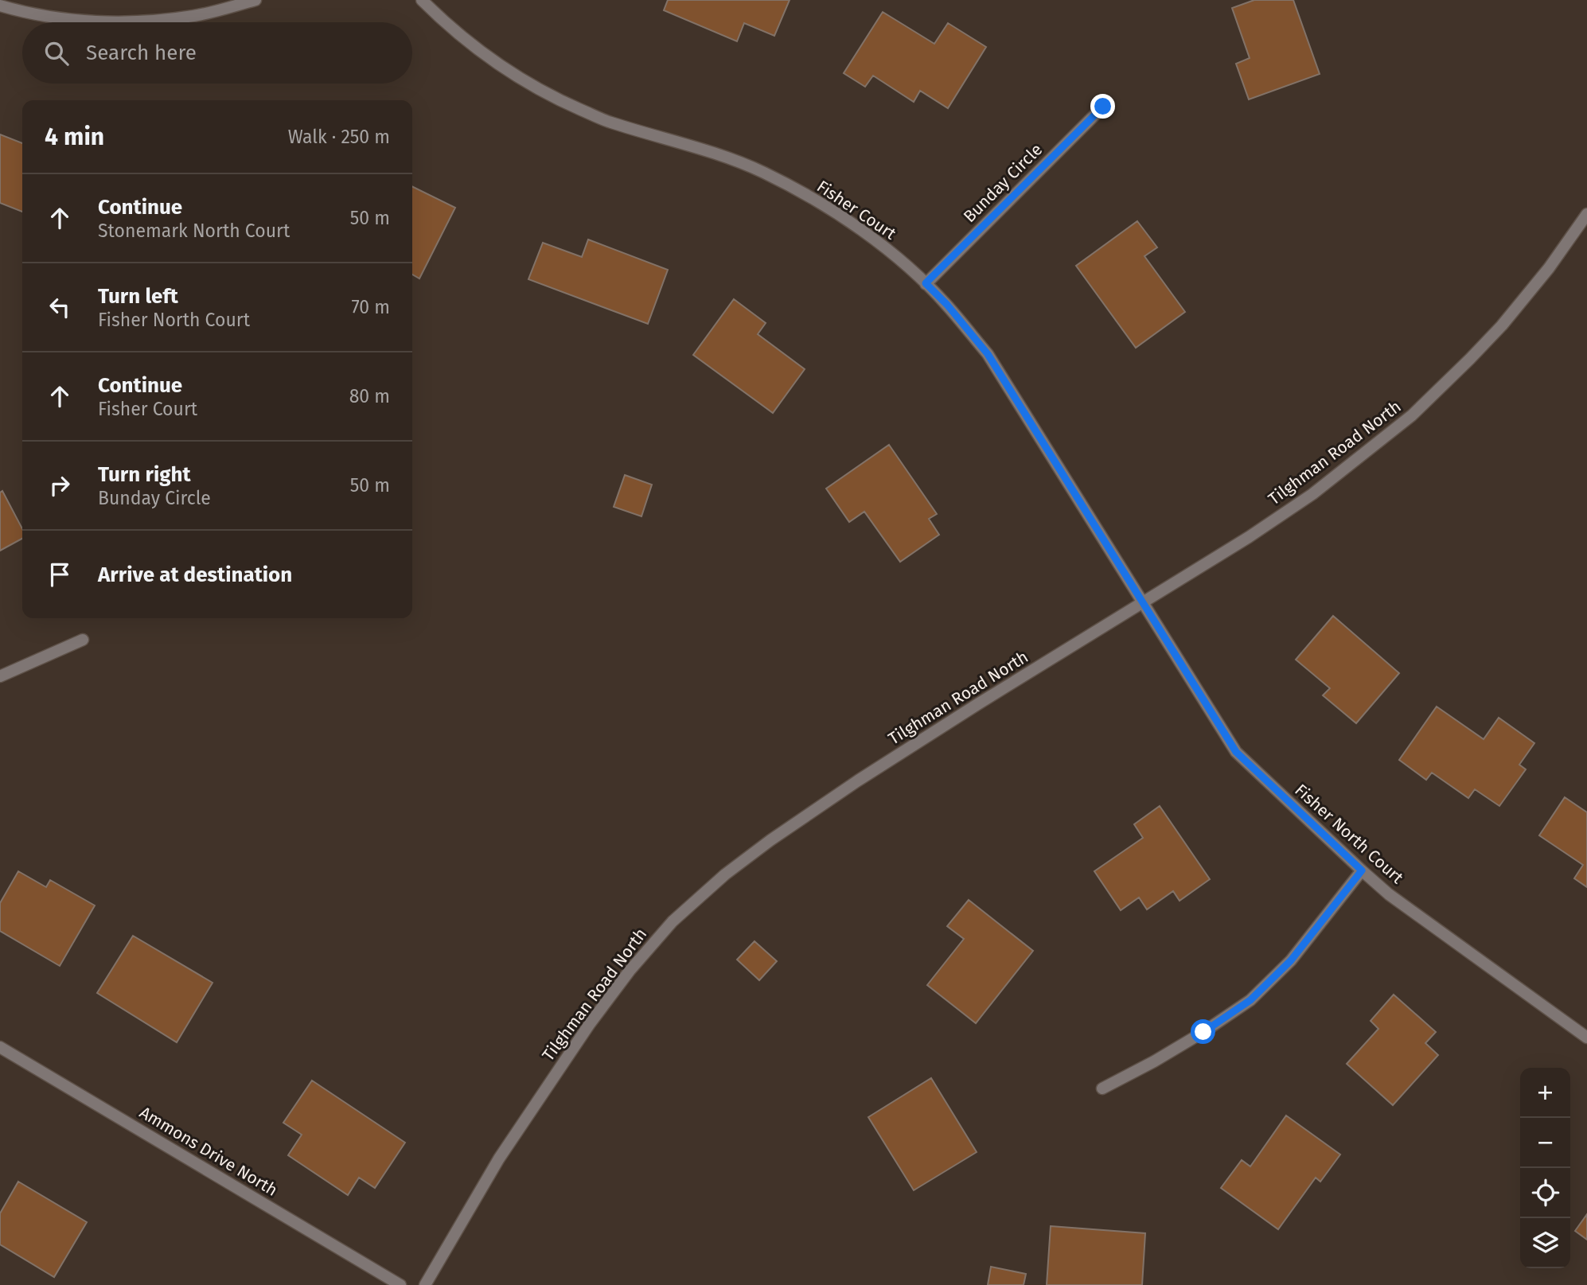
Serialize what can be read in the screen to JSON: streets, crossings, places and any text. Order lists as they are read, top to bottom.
{
  "streets": {
    "street": [
      "Bunday Circle",
      "Fisher Court",
      "Tilghman Road North",
      "Fisher North Court",
      "Ammons Drive North"
    ]
  },
  "crossings": [
    ["Bunday Circle", "Fisher Court"],
    ["Fisher Court", "Tilghman Road North"],
    ["Fisher Court", "Fisher North Court"],
    ["Tilghman Road North", "Fisher North Court"]
  ],
  "page": {
    "search": "Search here",
    "heading": ["4 min", "Walk · 250 m"],
    "list": [
      ["Continue", "Stonemark North Court", "50 m"],
      ["Turn left", "Fisher North Court", "70 m"],
      ["Continue", "Fisher Court", "80 m"],
      ["Turn right", "Bunday Circle", "50 m"],
      "Arrive at destination"
    ],
    "map_buttons": ["+", "−"]
  }
}
